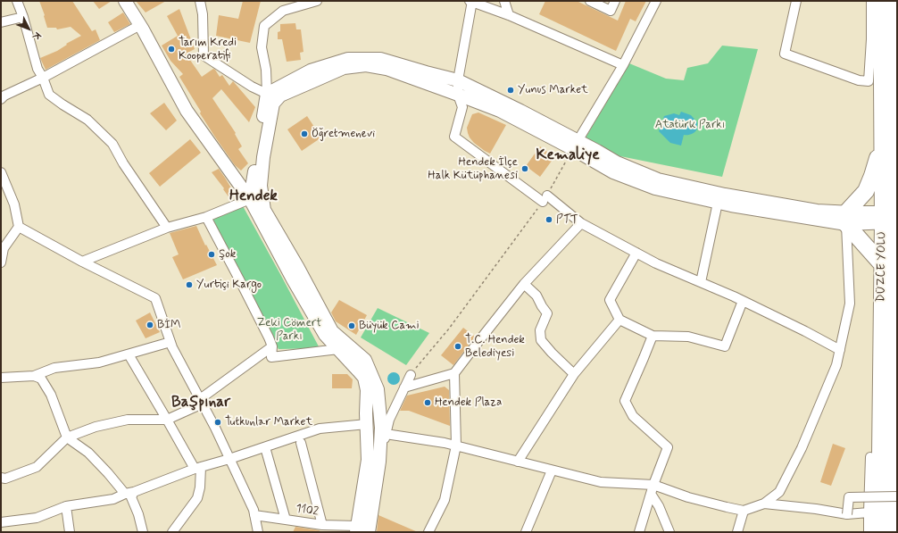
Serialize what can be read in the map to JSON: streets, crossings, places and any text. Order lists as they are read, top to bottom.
{
  "streets": {
    "highway": ["DÜZCE YOLU"],
    "street": ["1102"]
  },
  "districts": ["Kemaliye", "Hendek", "Başpınar"],
  "parks": ["Atatürk Parkı", "Zeki Cömert Parkı"],
  "places": [
    "Tarım Kredi Kooperatifi",
    "Yunus Market",
    "Öğretmenevi",
    "Hendek İlçe Halk Kütüphanesi",
    "PTT",
    "Şok",
    "Yurtiçi Kargo",
    "BİM",
    "Büyük Cami",
    "T.C. Hendek Belediyesi",
    "Hendek Plaza",
    "Tutkunlar Market"
  ],
  "north": "bottom right"
}
